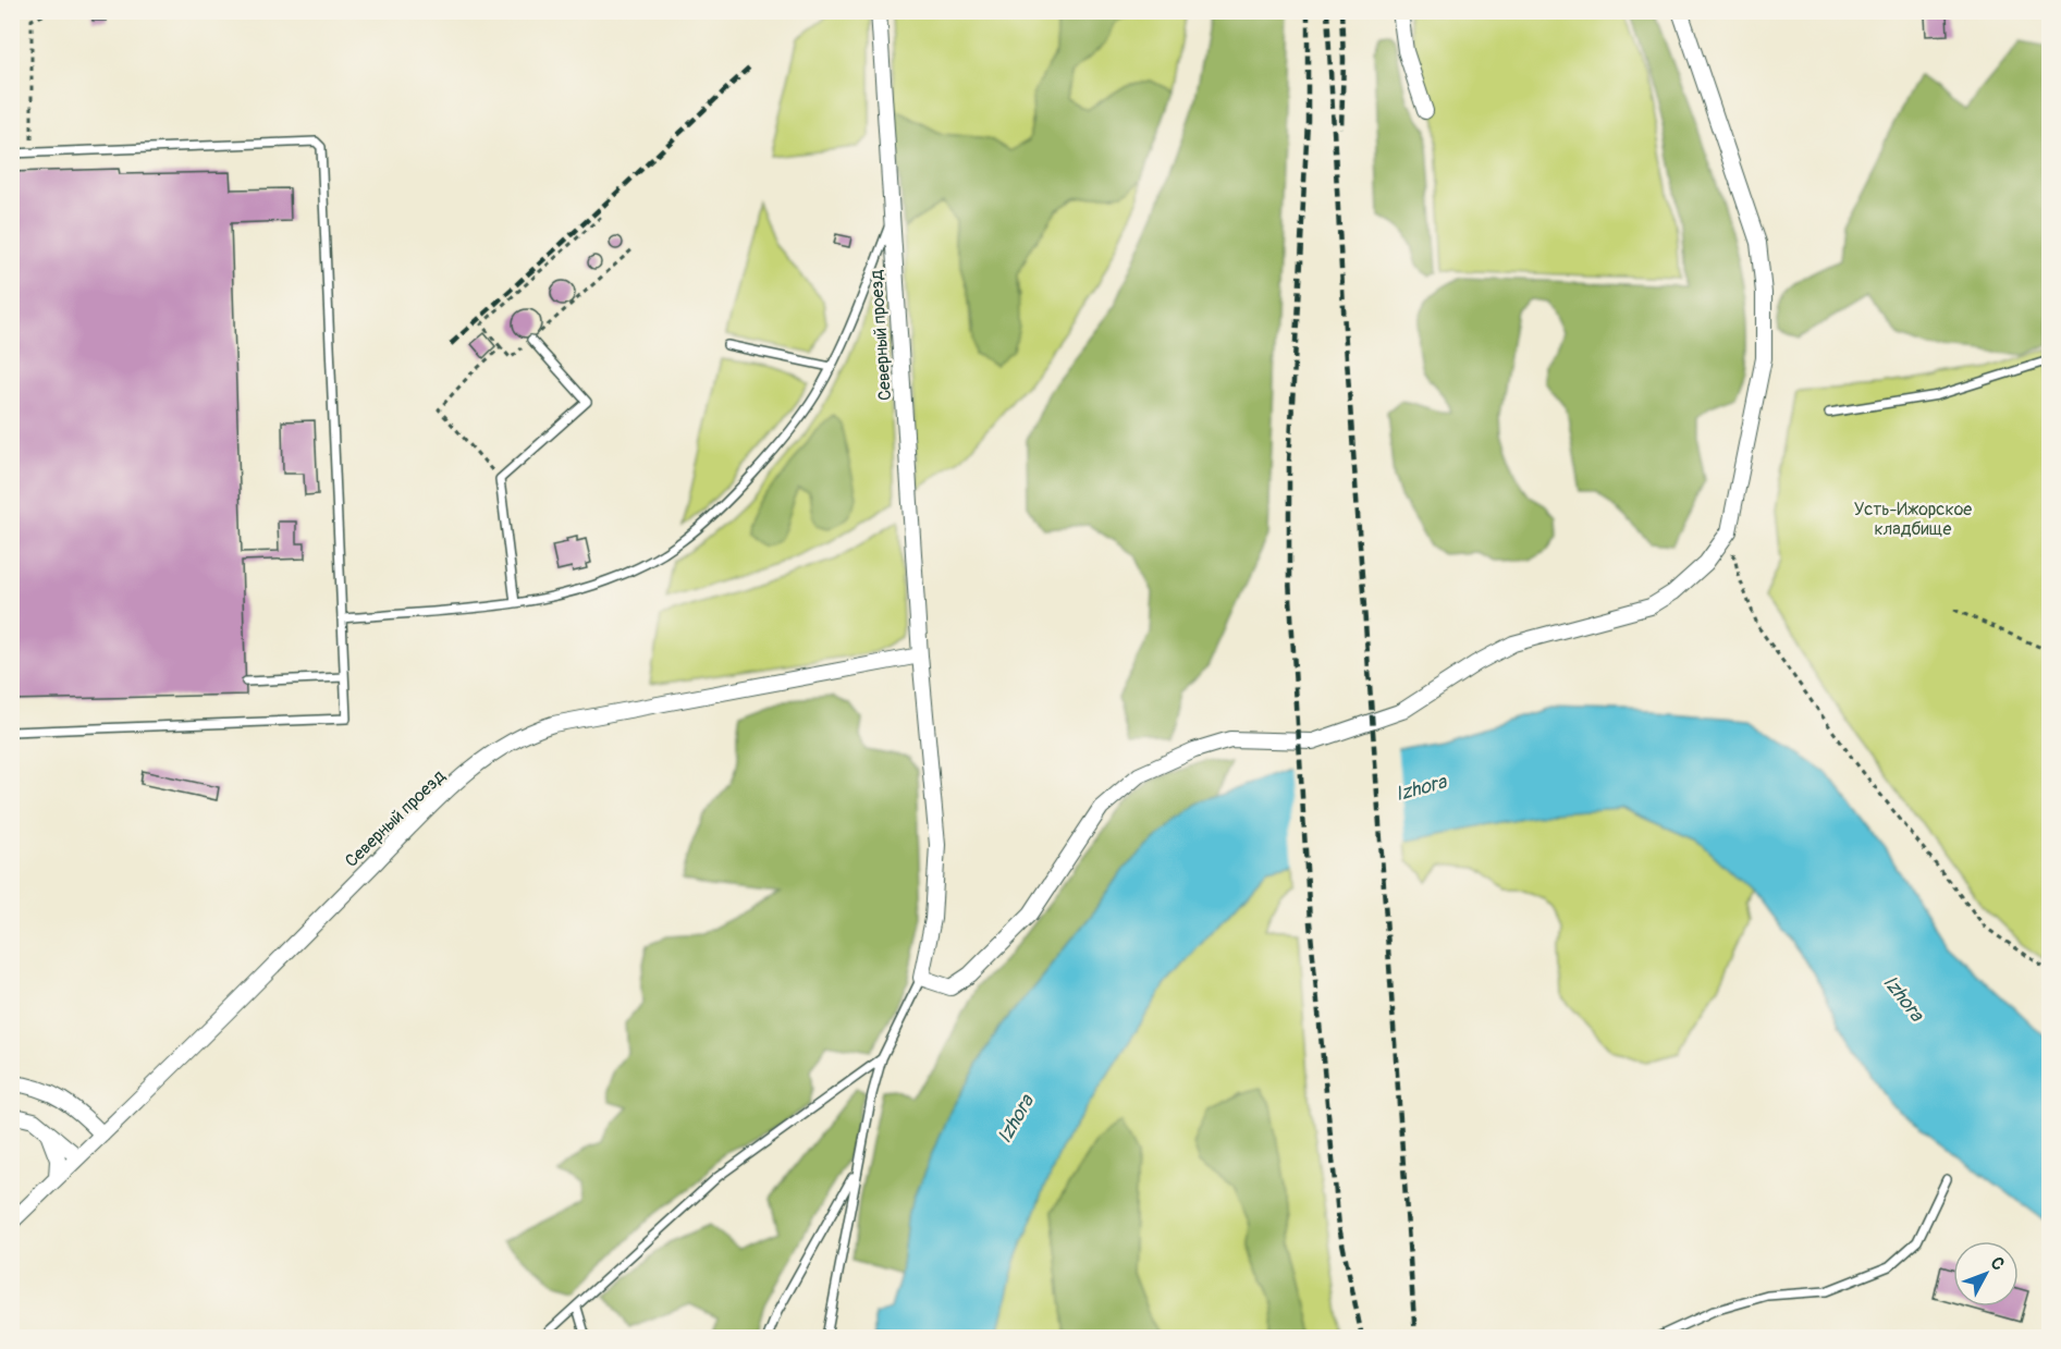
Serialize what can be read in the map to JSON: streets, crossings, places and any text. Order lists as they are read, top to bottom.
{
  "streets": {
    "street": ["Северный проезд"]
  },
  "water": ["Izhora"],
  "parks": ["Усть-Ижорское кладбище"],
  "north": "top right"
}
